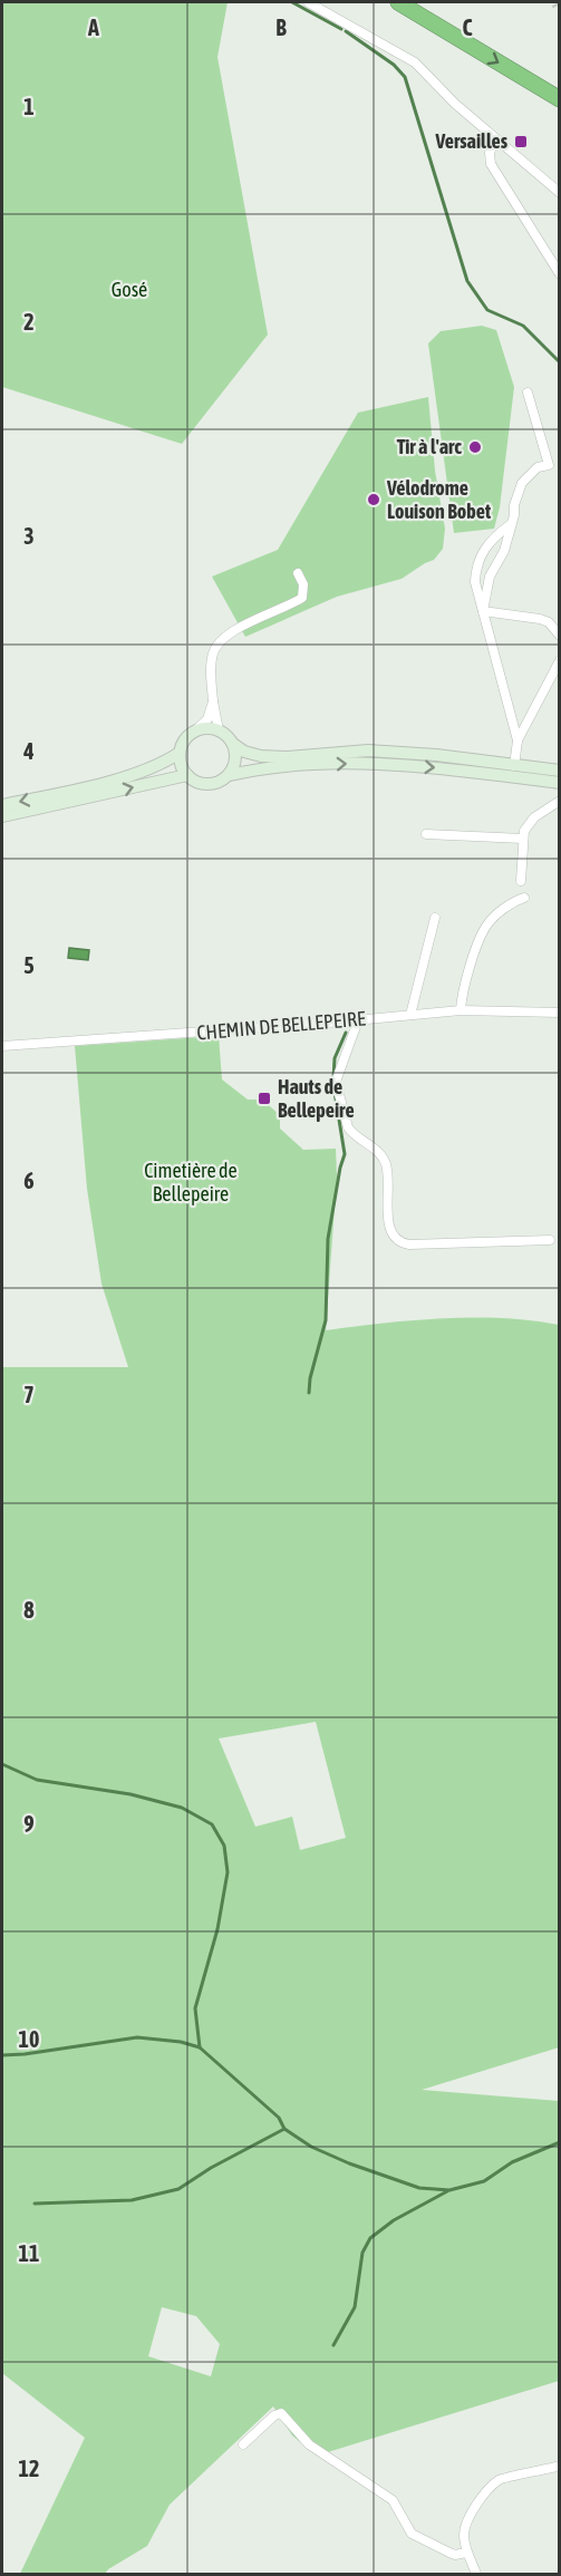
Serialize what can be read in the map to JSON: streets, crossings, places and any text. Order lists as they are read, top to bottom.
{
  "streets": {
    "street": ["CHEMIN DE BELLEPEIRE"]
  },
  "parks": ["Gosé", "Cimetière de Bellepeire"],
  "places": {
    "transit": ["Versailles", "Hauts de Bellepeire"],
    "other": ["Tir à l'arc", "Vélodrome Louison Bobet"]
  },
  "grid": {
    "columns": ["A", "B", "C"],
    "rows": [
      "1",
      "2",
      "3",
      "4",
      "5",
      "6",
      "7",
      "8",
      "9",
      "10",
      "11",
      "12"
    ]
  }
}
